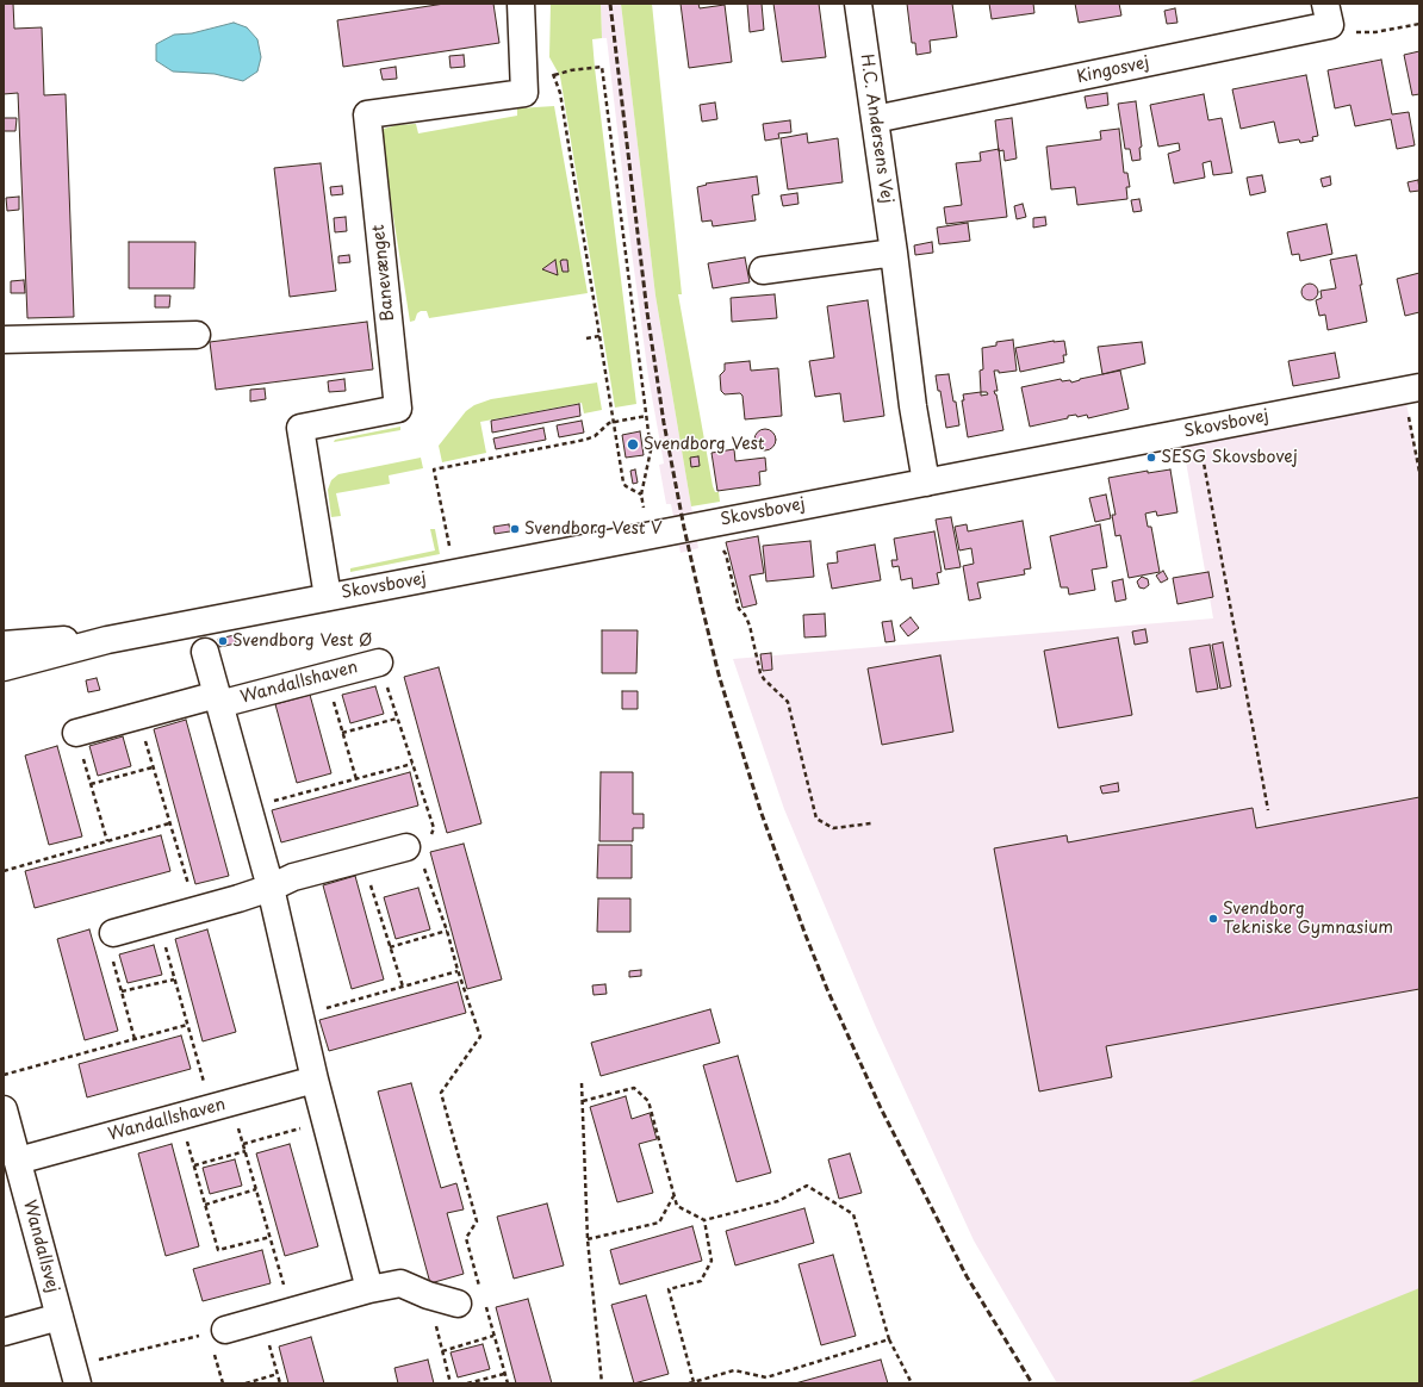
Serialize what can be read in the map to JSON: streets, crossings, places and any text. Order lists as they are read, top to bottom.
{
  "streets": {
    "street": [
      "Kingosvej",
      "H.C. Andersens Vej",
      "Banevænget",
      "Skovsbovej",
      "Wandallshaven",
      "Wandallsvej"
    ]
  },
  "crossings": [
    ["Kingosvej", "H.C. Andersens Vej"],
    ["H.C. Andersens Vej", "Skovsbovej"],
    ["Banevænget", "Skovsbovej"],
    ["Wandallshaven", "Wandallsvej"]
  ],
  "places": [
    "Svendborg Vest",
    "SESG Skovsbovej",
    "Svendborg Vest V",
    "Svendborg Vest Ø",
    "Svendborg Tekniske Gymnasium"
  ]
}
